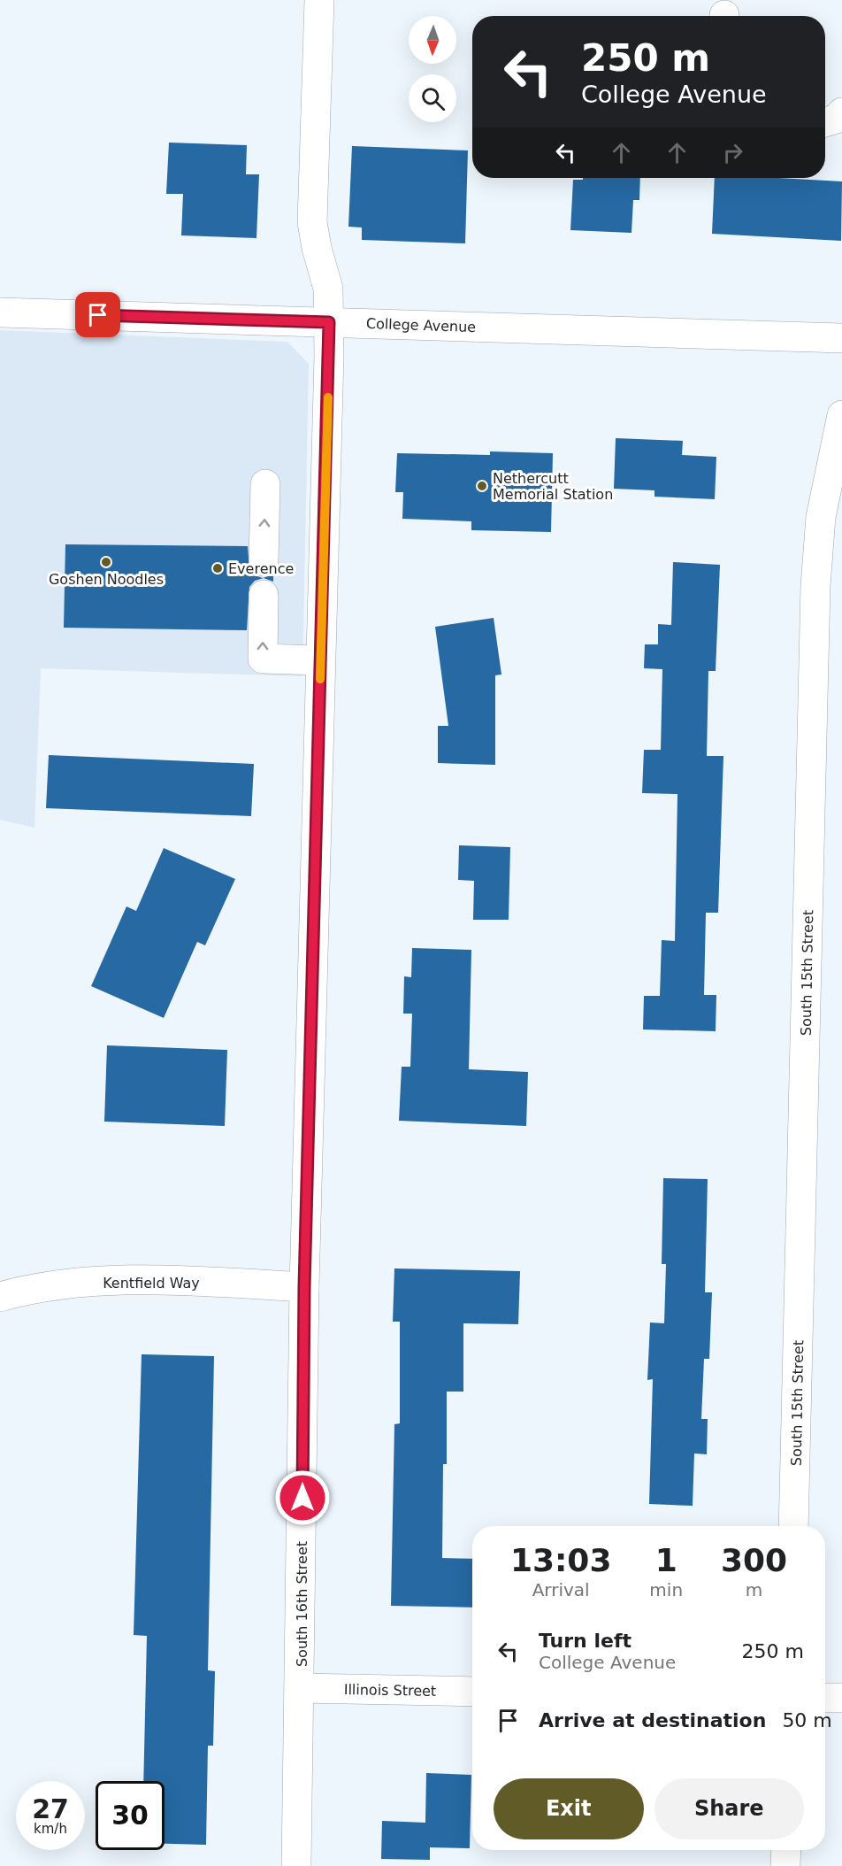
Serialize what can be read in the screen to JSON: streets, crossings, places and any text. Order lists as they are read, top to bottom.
{
  "streets": {
    "street": [
      "College Avenue",
      "South 15th Street",
      "Kentfield Way",
      "South 16th Street",
      "Illinois Street"
    ]
  },
  "crossings": [
    ["College Avenue", "South 16th Street"],
    ["Kentfield Way", "South 16th Street"],
    ["South 16th Street", "Illinois Street"]
  ],
  "places": ["Nethercutt Memorial Station", "Goshen Noodles", "Everence"],
  "north": "bottom",
  "page": {
    "turn": ["250 m", "College Avenue"],
    "eta": [
      "13:03",
      "Arrival",
      "1",
      "min",
      "300",
      "m"
    ],
    "list": [
      {
        "name": "Turn left",
        "note": "College Avenue",
        "value": "250 m"
      },
      {
        "name": "Arrive at destination",
        "value": "50 m"
      }
    ],
    "buttons": ["Exit", "Share"],
    "speed": "27 km/h",
    "limit": "30"
  }
}
